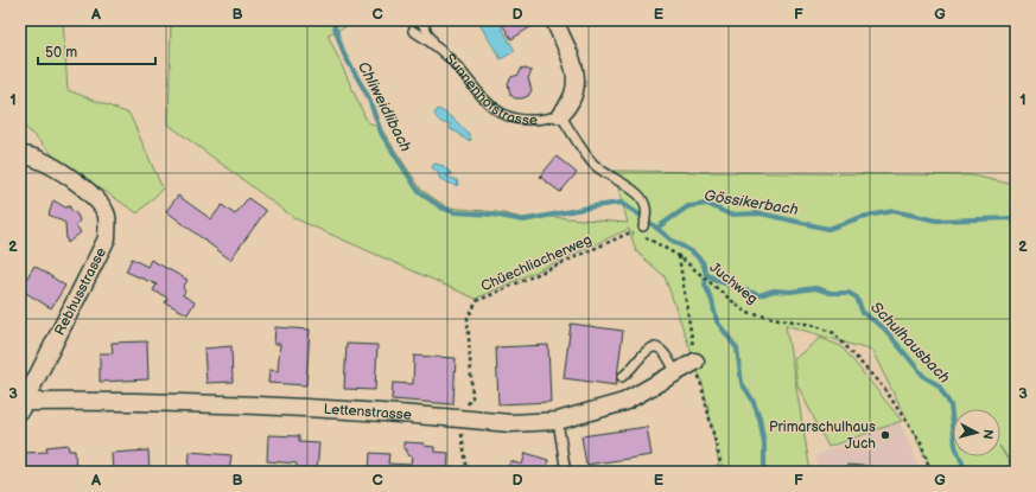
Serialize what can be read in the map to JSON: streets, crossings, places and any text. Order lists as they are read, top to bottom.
{
  "streets": {
    "street": ["Sunnenhofstrasse", "Rebhusstrasse", "Lettenstrasse"],
    "path": ["Chüechliacherweg", "Juchweg"]
  },
  "crossings": [
    ["Chüechliacherweg", "Juchweg"],
    ["Chüechliacherweg", "Lettenstrasse"],
    ["Rebhusstrasse", "Lettenstrasse"]
  ],
  "water": ["Chliweidlibach", "Gössikerbach", "Schulhausbach"],
  "places": ["Primarschulhaus Juch"],
  "scale_bar": "50 m",
  "north": "right",
  "grid": {
    "columns": [
      "A",
      "B",
      "C",
      "D",
      "E",
      "F",
      "G"
    ],
    "rows": ["1", "2", "3"]
  }
}
